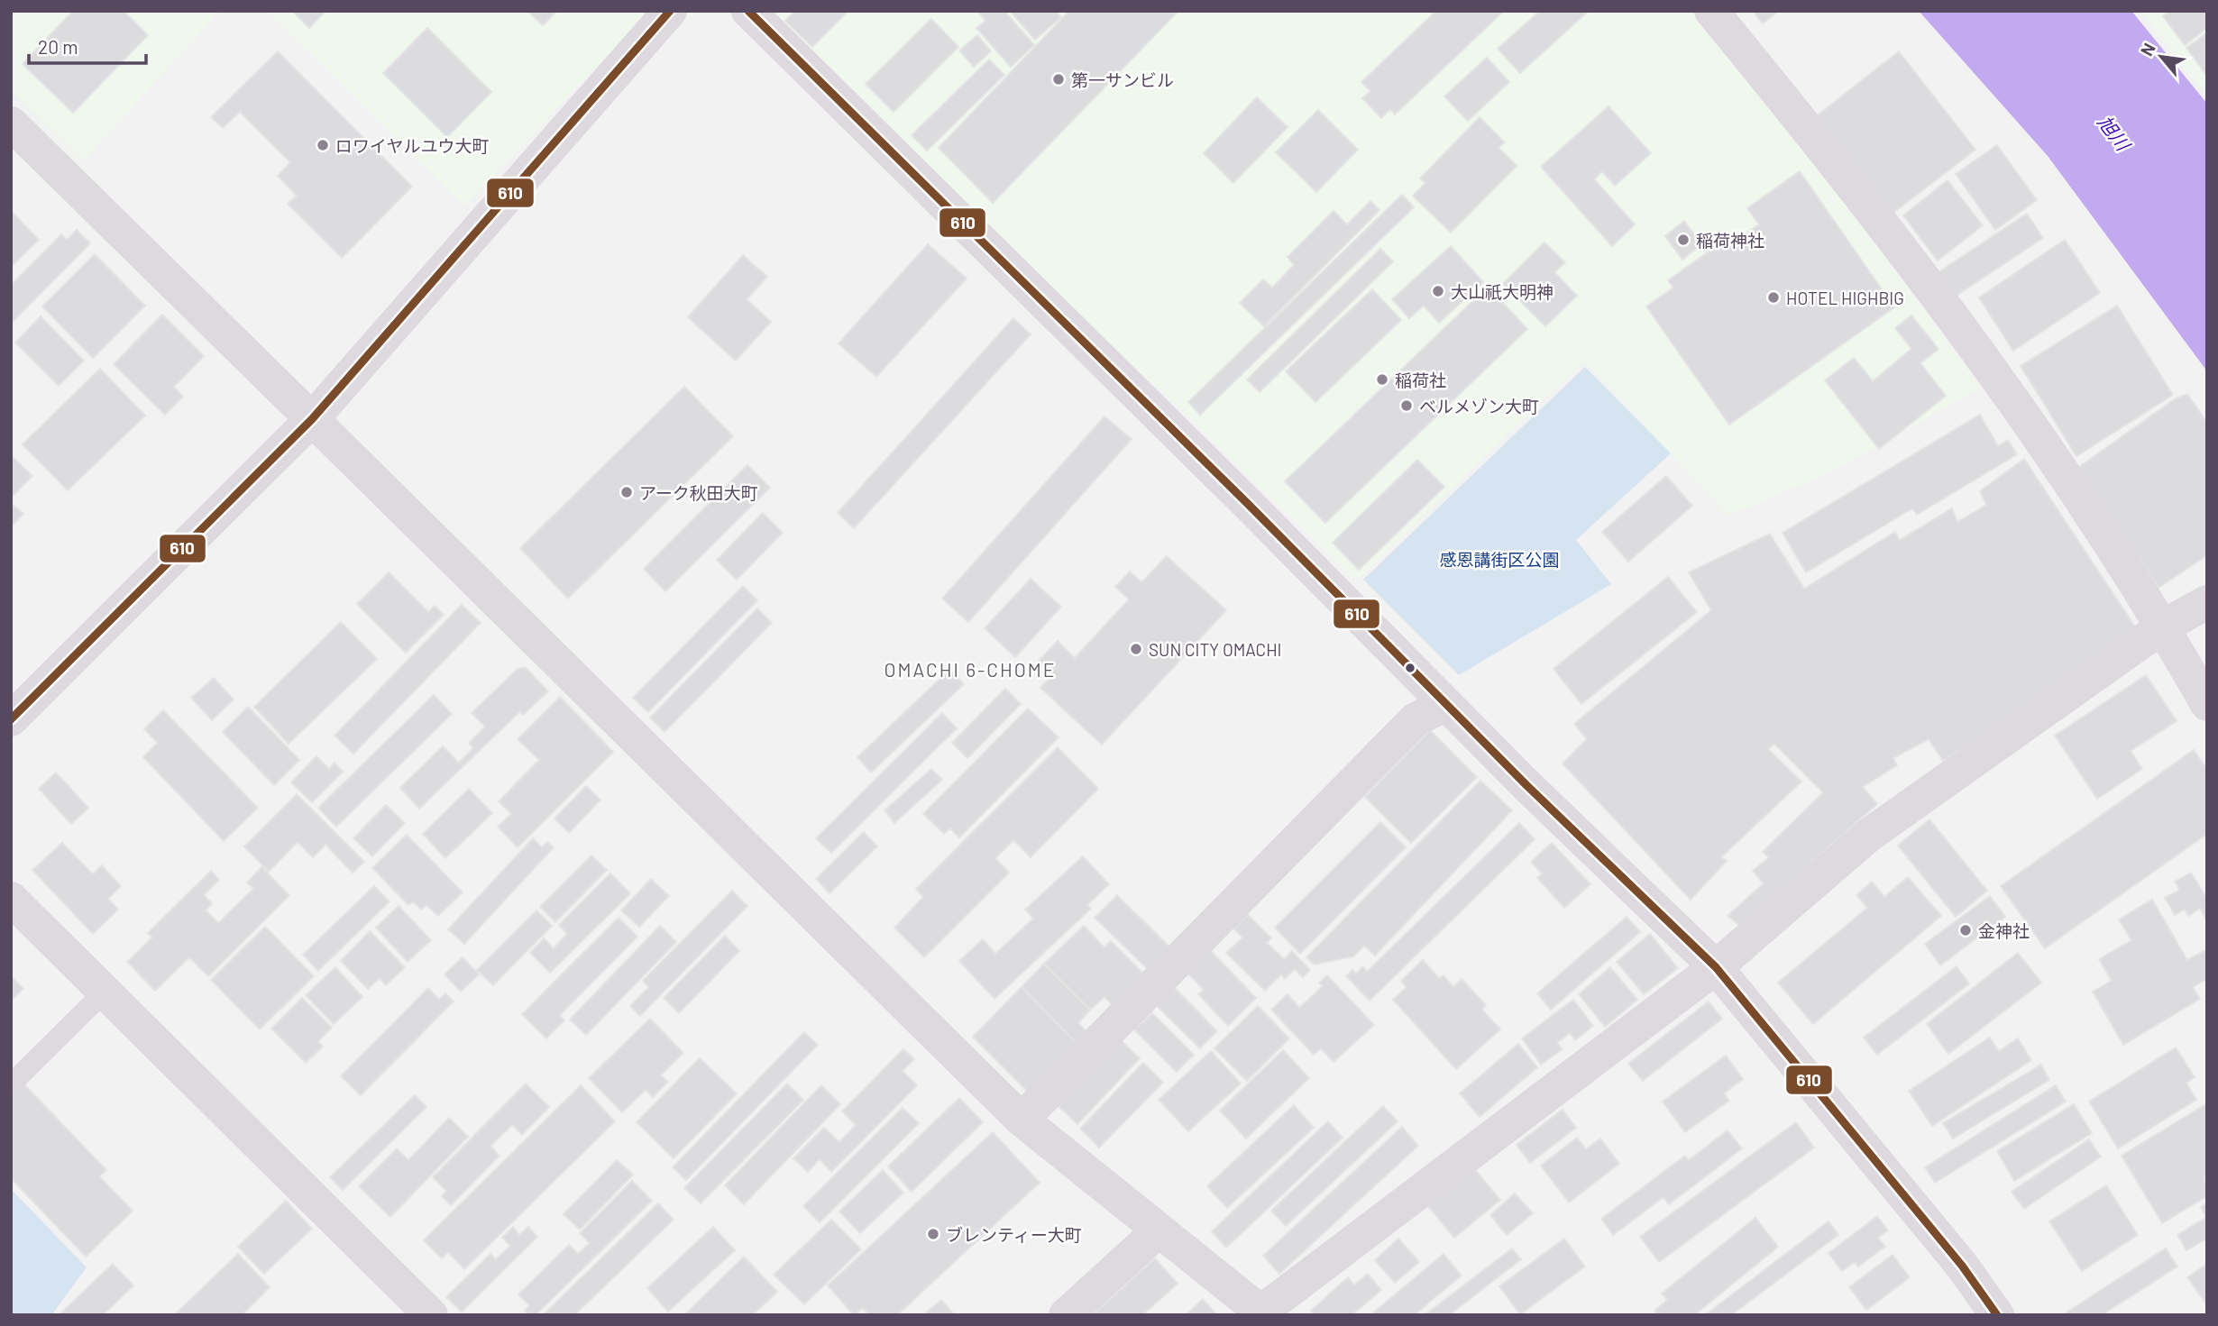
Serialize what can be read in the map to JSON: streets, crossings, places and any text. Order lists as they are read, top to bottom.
{
  "districts": ["OMACHI 6-CHOME"],
  "water": ["旭川"],
  "parks": ["感恩講街区公園"],
  "places": [
    "第一サンビル",
    "ロワイヤルユウ大町",
    "稲荷神社",
    "大山祇大明神",
    "HOTEL HIGHBIG",
    "稲荷社",
    "ベルメゾン大町",
    "アーク秋田大町",
    "SUN CITY OMACHI",
    "金神社",
    "ブレンティー大町"
  ],
  "lines": ["transit line 610"],
  "scale_bar": "20 m",
  "north": "top left"
}
